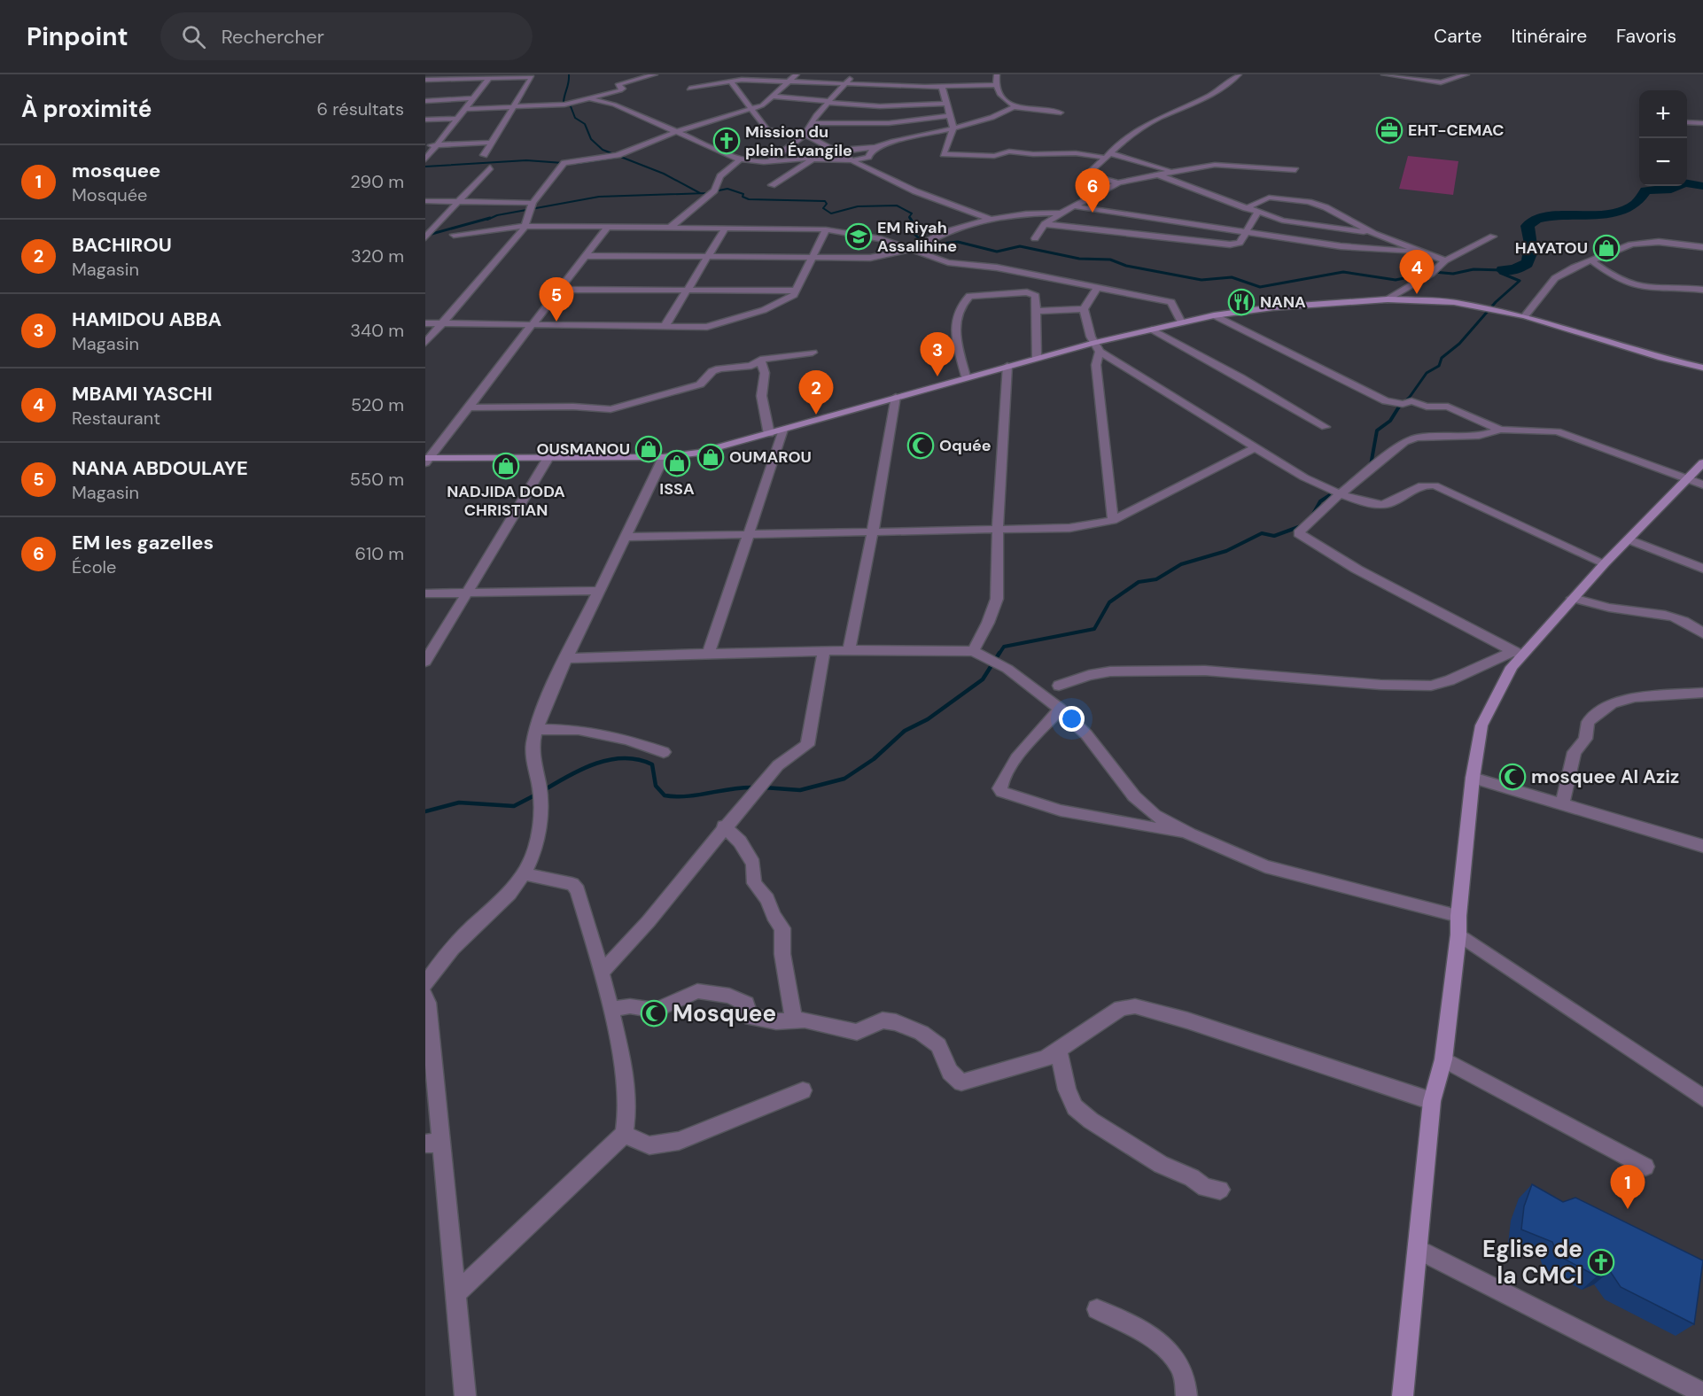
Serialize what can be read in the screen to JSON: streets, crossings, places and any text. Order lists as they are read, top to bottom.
{
  "places": {
    "office": ["EHT-CEMAC"],
    "church": ["Mission du plein Évangile", "Eglise de la CMCI"],
    "school or university": ["EM Riyah Assalihine"],
    "shop": [
      "HAYATOU",
      "OUSMANOU",
      "OUMAROU",
      "ISSA",
      "NADJIDA DODA CHRISTIAN"
    ],
    "restaurant": ["NANA"],
    "mosque": ["Oquée", "mosquee Al Aziz", "Mosquee"]
  },
  "page": {
    "header": "Pinpoint",
    "search": "Rechercher",
    "nav": ["Carte", "Itinéraire", "Favoris"],
    "heading": ["À proximité", "6 résultats"],
    "map_buttons": ["+", "−"],
    "list": [
      {
        "mark": "1",
        "name": "mosquee",
        "note": "Mosquée",
        "value": "290 m"
      },
      {
        "mark": "2",
        "name": "BACHIROU",
        "note": "Magasin",
        "value": "320 m"
      },
      {
        "mark": "3",
        "name": "HAMIDOU ABBA",
        "note": "Magasin",
        "value": "340 m"
      },
      {
        "mark": "4",
        "name": "MBAMI YASCHI",
        "note": "Restaurant",
        "value": "520 m"
      },
      {
        "mark": "5",
        "name": "NANA ABDOULAYE",
        "note": "Magasin",
        "value": "550 m"
      },
      {
        "mark": "6",
        "name": "EM les gazelles",
        "note": "École",
        "value": "610 m"
      }
    ],
    "pins": [
      "6",
      "4",
      "5",
      "3",
      "2",
      "1"
    ]
  }
}
